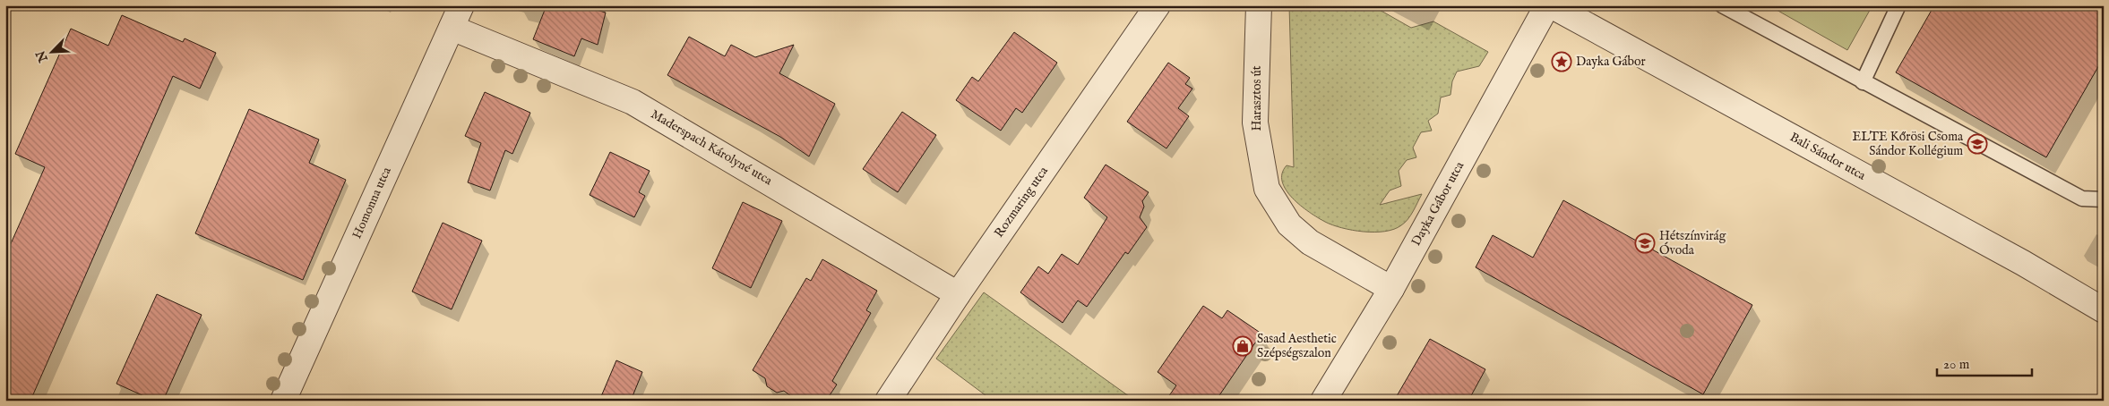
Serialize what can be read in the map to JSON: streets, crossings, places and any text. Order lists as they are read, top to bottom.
{
  "streets": {
    "street": [
      "Harasztos út",
      "Maderspach Károlyné utca",
      "Bali Sándor utca",
      "Rozmaring utca",
      "Homonna utca",
      "Dayka Gábor utca"
    ]
  },
  "crossings": [
    ["Harasztos út", "Dayka Gábor utca"],
    ["Maderspach Károlyné utca", "Rozmaring utca"],
    ["Maderspach Károlyné utca", "Homonna utca"]
  ],
  "places": {
    "place": ["Dayka Gábor"],
    "school or university": ["ELTE Kőrösi Csoma Sándor Kollégium", "Hétszínvirág Óvoda"],
    "shop": ["Sasad Aesthetic Szépségszalon"]
  },
  "scale_bar": "20 m",
  "north": "bottom left"
}
